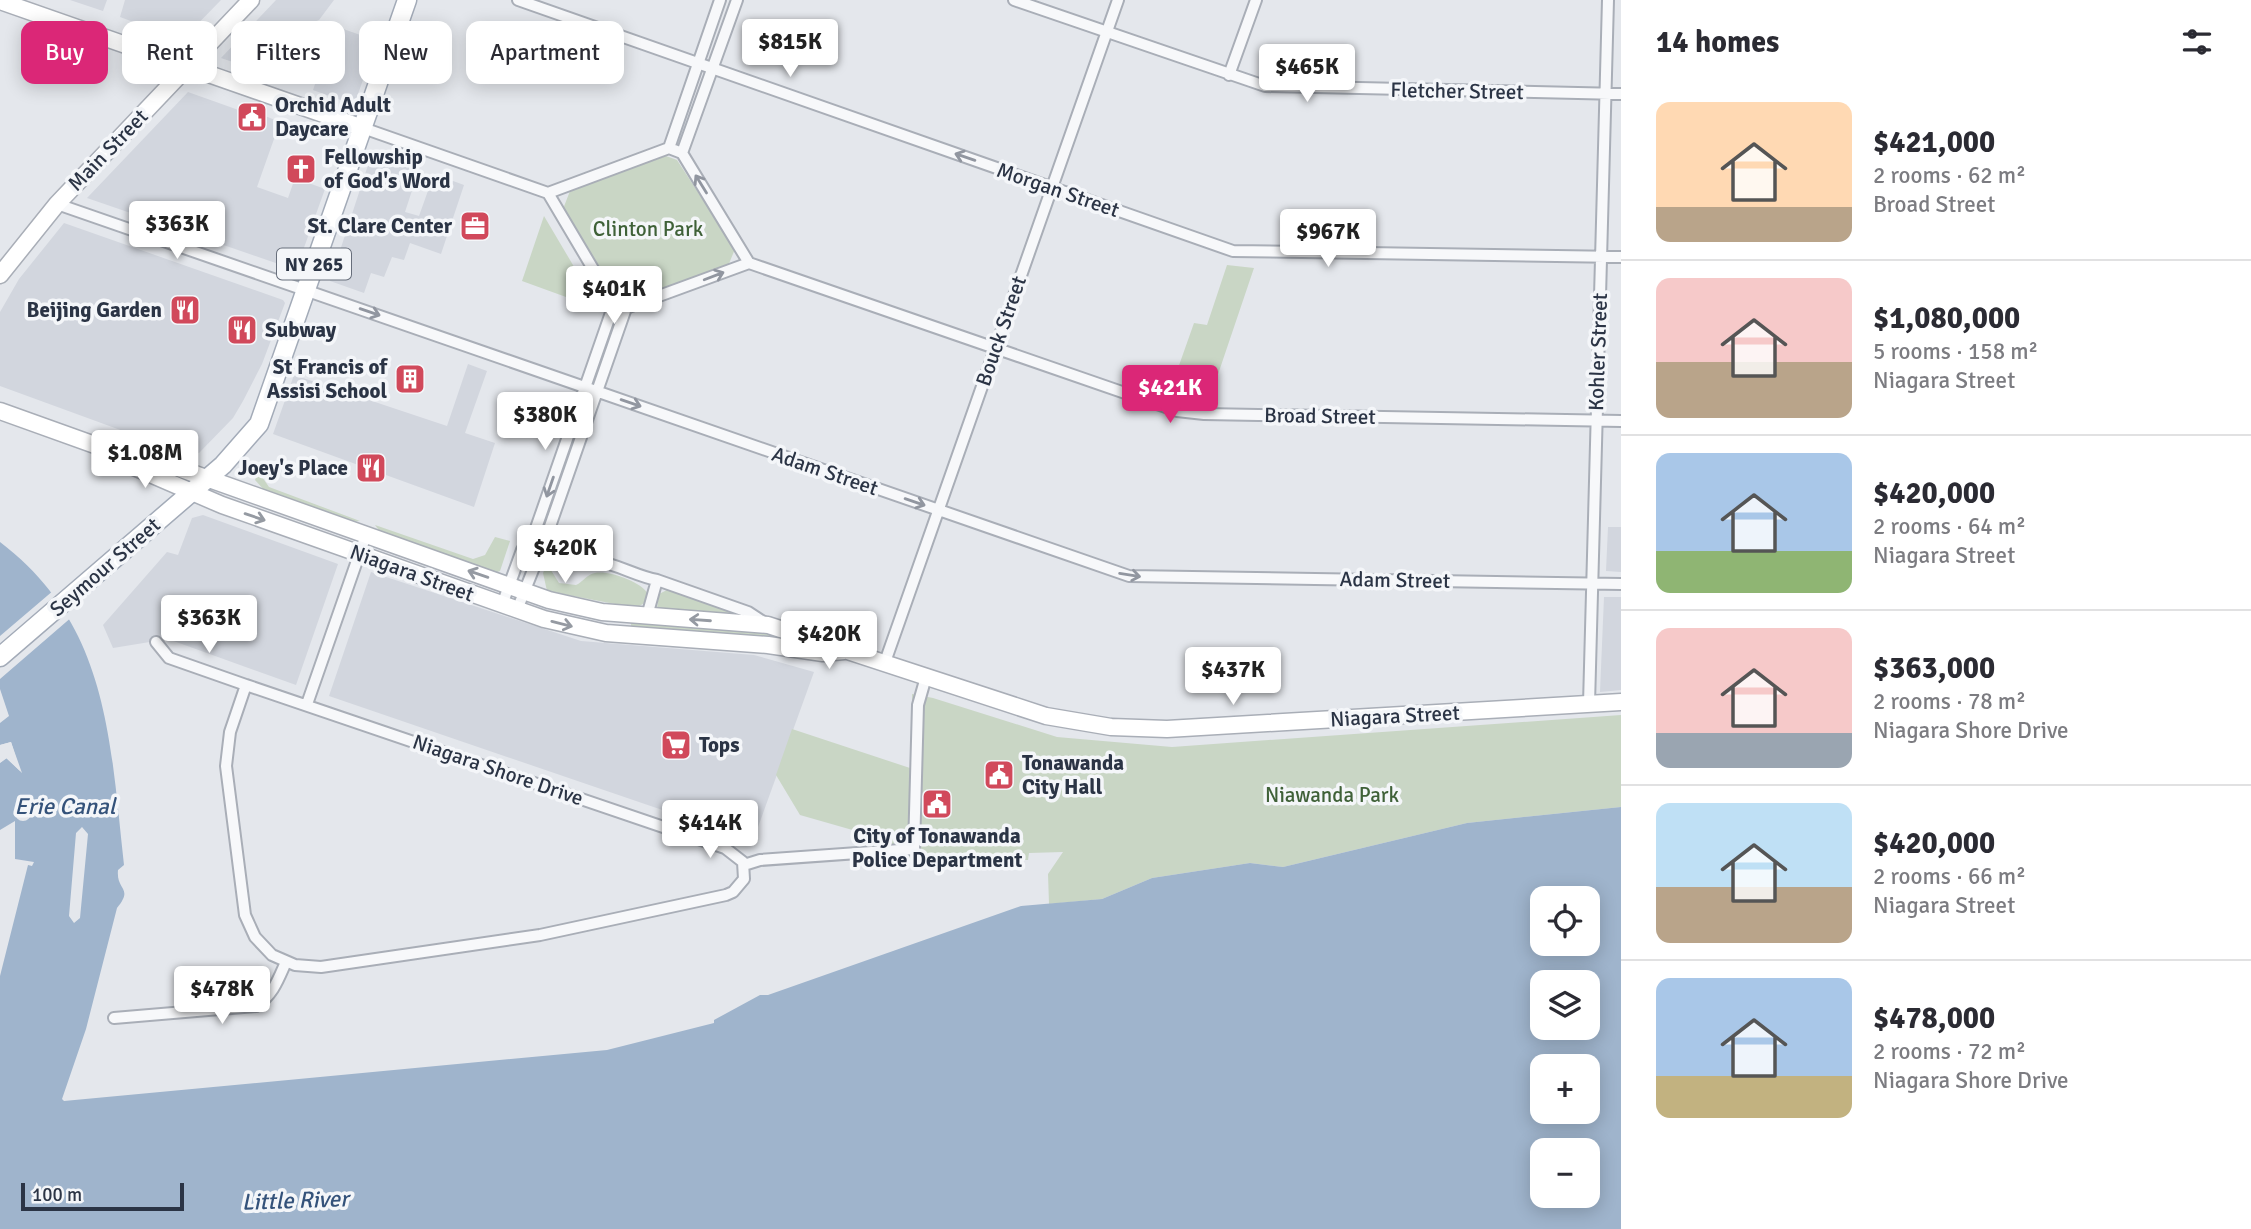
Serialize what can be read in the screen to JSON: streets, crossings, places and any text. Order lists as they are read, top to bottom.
{
  "streets": {
    "main road": [
      "Main Street",
      "NY 265",
      "Seymour Street",
      "Niagara Street"
    ],
    "street": [
      "Fletcher Street",
      "Morgan Street",
      "Bouck Street",
      "Kohler Street",
      "Broad Street",
      "Adam Street",
      "Niagara Shore Drive"
    ]
  },
  "crossings": [
    ["Fletcher Street", "Bouck Street"],
    ["Fletcher Street", "Kohler Street"],
    ["Main Street", "Adam Street"],
    ["Morgan Street", "Bouck Street"],
    ["Morgan Street", "Kohler Street"],
    ["Bouck Street", "Broad Street"],
    ["Bouck Street", "Adam Street"],
    ["Bouck Street", "Niagara Street"],
    ["Kohler Street", "Broad Street"],
    ["Kohler Street", "Adam Street"],
    ["Kohler Street", "Niagara Street"],
    ["Adam Street", "Seymour Street"],
    ["Seymour Street", "Niagara Street"]
  ],
  "one_way": ["Adam Street"],
  "water": ["Erie Canal", "Little River"],
  "parks": ["Clinton Park", "Niawanda Park"],
  "places": {
    "public building": ["Orchid Adult Daycare", "Tonawanda City Hall", "City of Tonawanda Police Department"],
    "church": ["Fellowship of God's Word"],
    "office": ["St. Clare Center"],
    "restaurant": ["Beijing Garden", "Subway", "Joey's Place"],
    "building": ["St Francis of Assisi School"],
    "supermarket": ["Tops"]
  },
  "scale_bar": "100 m",
  "page": {
    "heading": "14 homes",
    "price": [
      "$815K",
      "$465K",
      "$363K",
      "$967K",
      "$401K",
      "$421K",
      "$380K",
      "$1.08M",
      "$420K",
      "$363K",
      "$420K",
      "$437K",
      "$414K",
      "$478K"
    ],
    "chip": [
      "Buy",
      "Rent",
      "Filters",
      "New",
      "Apartment"
    ],
    "list": [
      {
        "name": "$421,000",
        "note": "2 rooms · 62 m² · Broad Street"
      },
      {
        "name": "$1,080,000",
        "note": "5 rooms · 158 m² · Niagara Street"
      },
      {
        "name": "$420,000",
        "note": "2 rooms · 64 m² · Niagara Street"
      },
      {
        "name": "$363,000",
        "note": "2 rooms · 78 m² · Niagara Shore Drive"
      },
      {
        "name": "$420,000",
        "note": "2 rooms · 66 m² · Niagara Street"
      },
      {
        "name": "$478,000",
        "note": "2 rooms · 72 m² · Niagara Shore Drive"
      }
    ],
    "map_buttons": ["+", "−"],
    "scale": "100 m"
  }
}
